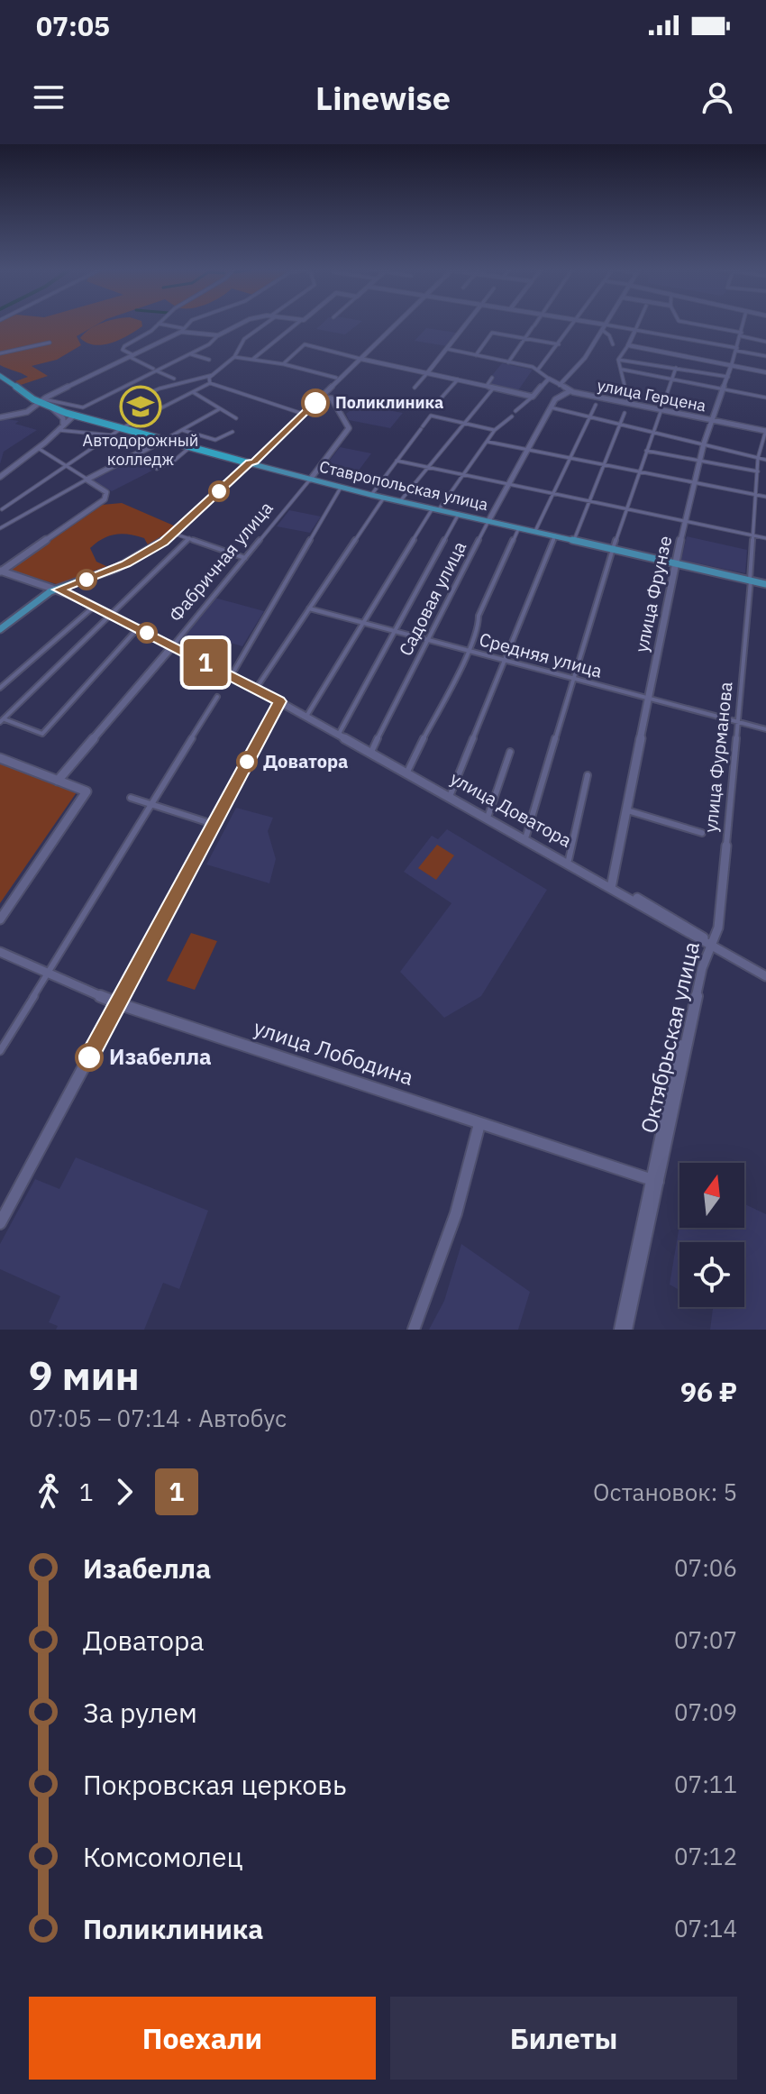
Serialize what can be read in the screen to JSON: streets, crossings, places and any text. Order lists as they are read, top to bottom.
{
  "streets": {
    "highway": ["Ставропольская улица"],
    "street": [
      "улица Герцена",
      "Фабричная улица",
      "улица Фрунзе",
      "Садовая улица",
      "Средняя улица",
      "улица Фурманова",
      "улица Доватора",
      "Октябрьская улица",
      "улица Лободина"
    ]
  },
  "crossings": [
    ["улица Герцена", "улица Фрунзе"],
    ["улица Герцена", "Садовая улица"],
    ["улица Герцена", "улица Фурманова"],
    ["Ставропольская улица", "Фабричная улица"],
    ["Ставропольская улица", "улица Фрунзе"],
    ["Ставропольская улица", "Садовая улица"],
    ["Ставропольская улица", "улица Фурманова"],
    ["Фабричная улица", "улица Доватора"],
    ["улица Фрунзе", "Средняя улица"],
    ["улица Фрунзе", "улица Доватора"],
    ["Садовая улица", "Средняя улица"],
    ["Садовая улица", "улица Доватора"],
    ["Средняя улица", "улица Фурманова"],
    ["улица Фурманова", "улица Доватора"],
    ["улица Фурманова", "Октябрьская улица"],
    ["улица Доватора", "Октябрьская улица"],
    ["Октябрьская улица", "улица Лободина"]
  ],
  "places": {
    "other": ["Поликлиника", "Доватора", "Изабелла"],
    "school or university": ["Автодорожный колледж"]
  },
  "lines": ["bus line 1"],
  "north": "top",
  "page": {
    "status": "07:05",
    "header": "Linewise",
    "on_map": "1",
    "heading": ["9 мин", "07:05 – 07:14 · Автобус", "96 ₽"],
    "legs": ["1", "1", "Остановок: 5"],
    "list": [
      {
        "name": "Изабелла",
        "value": "07:06"
      },
      {
        "name": "Доватора",
        "value": "07:07"
      },
      {
        "name": "За рулем",
        "value": "07:09"
      },
      {
        "name": "Покровская церковь",
        "value": "07:11"
      },
      {
        "name": "Комсомолец",
        "value": "07:12"
      },
      {
        "name": "Поликлиника",
        "value": "07:14"
      }
    ],
    "buttons": ["Поехали", "Билеты"]
  }
}
